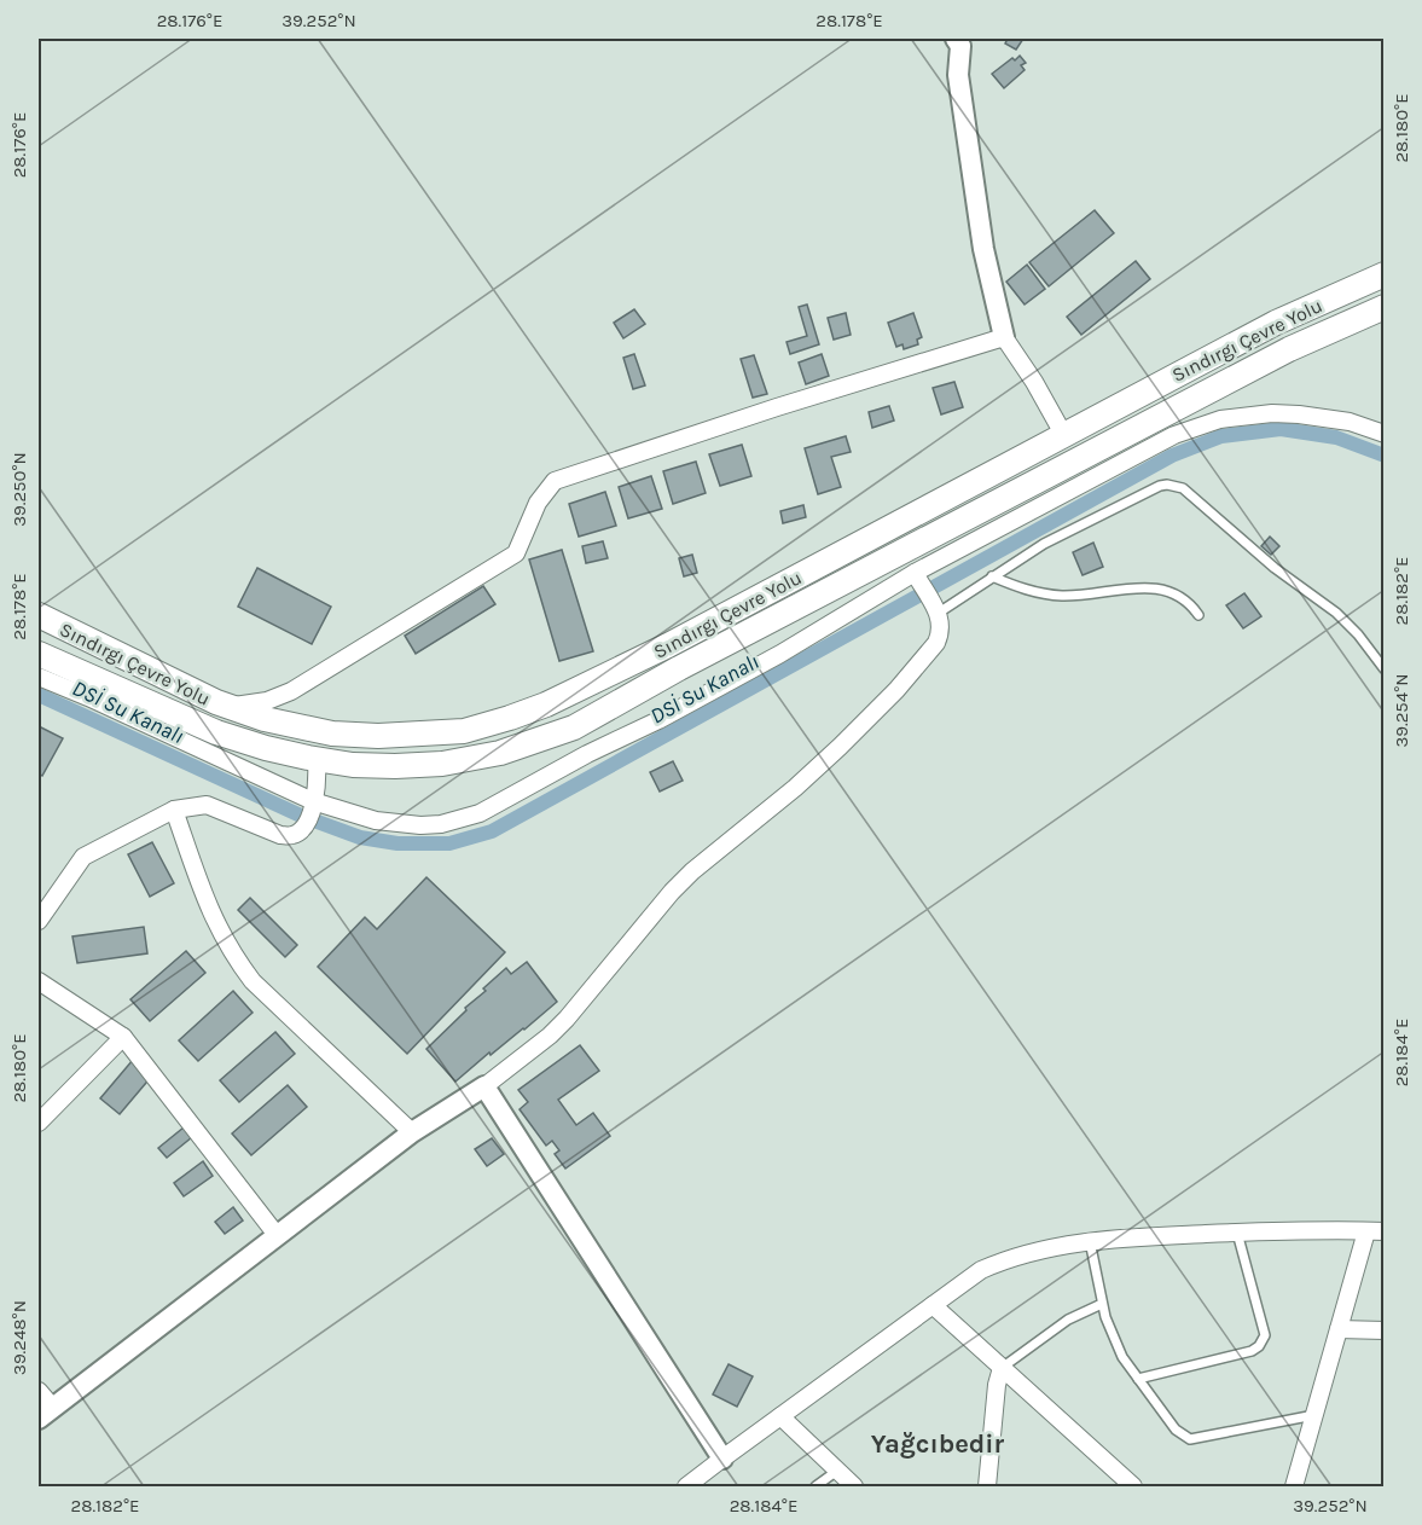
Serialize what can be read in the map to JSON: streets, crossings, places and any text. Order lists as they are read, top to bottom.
{
  "streets": {
    "main road": ["Sındırgı Çevre Yolu"]
  },
  "districts": ["Yağcıbedir"],
  "water": ["DSİ Su Kanalı"],
  "coordinates": [
    "28.176°E",
    "39.252°N",
    "28.178°E",
    "28.180°E",
    "39.250°N",
    "28.182°E",
    "39.254°N",
    "28.184°E",
    "39.248°N"
  ]
}
